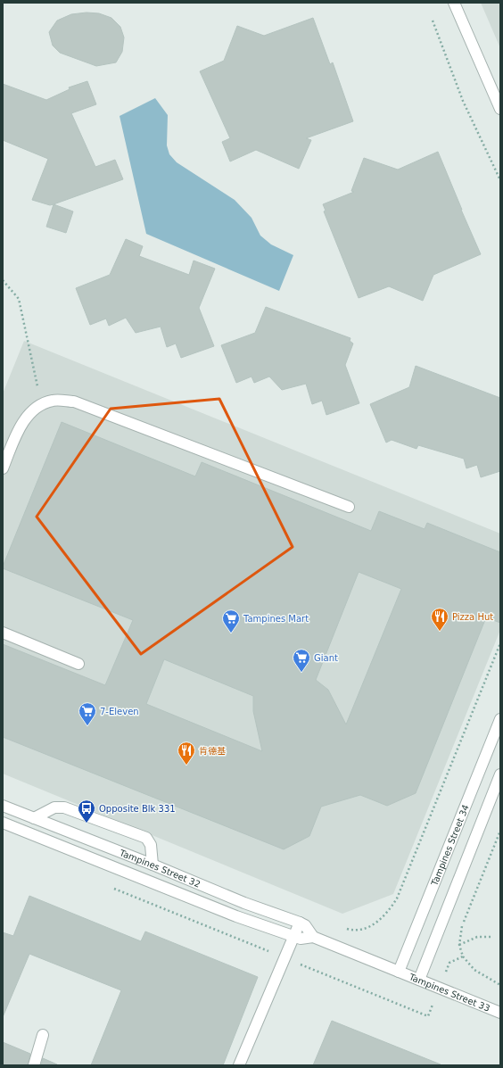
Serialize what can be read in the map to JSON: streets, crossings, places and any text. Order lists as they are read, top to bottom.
{
  "streets": {
    "street": ["Tampines Street 34", "Tampines Street 32", "Tampines Street 33"]
  },
  "crossings": [
    ["Tampines Street 34", "Tampines Street 32"],
    ["Tampines Street 34", "Tampines Street 33"],
    ["Tampines Street 32", "Tampines Street 33"]
  ],
  "places": {
    "restaurant": ["Pizza Hut", "肯德基"],
    "supermarket": ["Tampines Mart", "Giant", "7-Eleven"],
    "bus stop": ["Opposite Blk 331"]
  }
}
